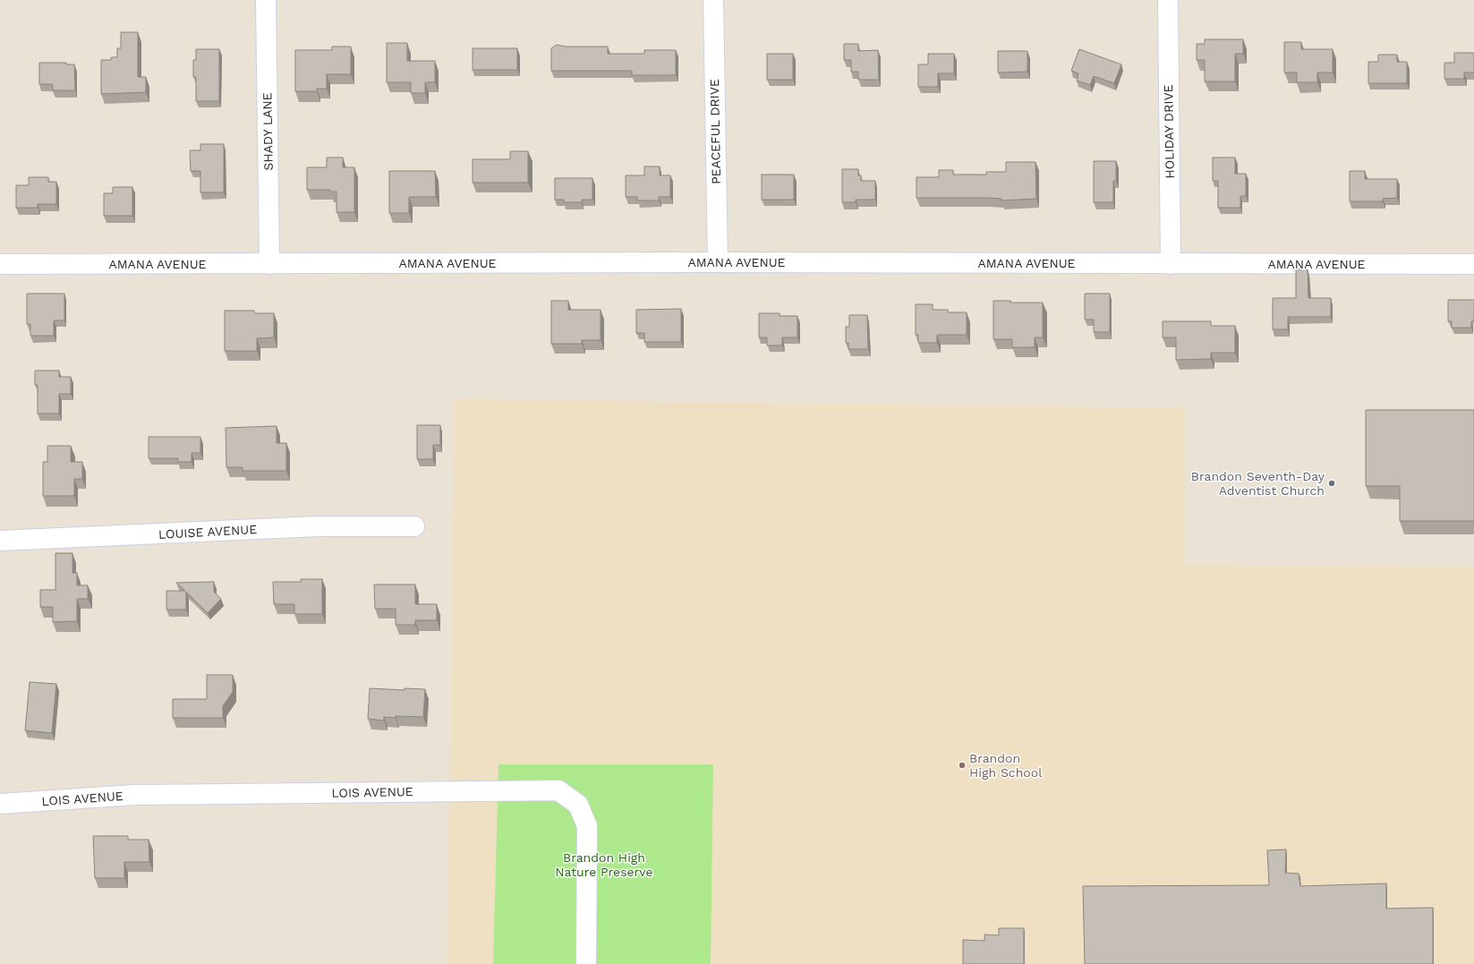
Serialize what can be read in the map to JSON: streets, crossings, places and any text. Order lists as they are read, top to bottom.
{
  "streets": {
    "street": [
      "SHADY LANE",
      "PEACEFUL DRIVE",
      "HOLIDAY DRIVE",
      "AMANA AVENUE",
      "LOUISE AVENUE",
      "LOIS AVENUE"
    ]
  },
  "crossings": [
    ["SHADY LANE", "AMANA AVENUE"],
    ["PEACEFUL DRIVE", "AMANA AVENUE"],
    ["HOLIDAY DRIVE", "AMANA AVENUE"]
  ],
  "parks": ["Brandon High Nature Preserve"],
  "places": ["Brandon Seventh-Day Adventist Church", "Brandon High School"]
}
